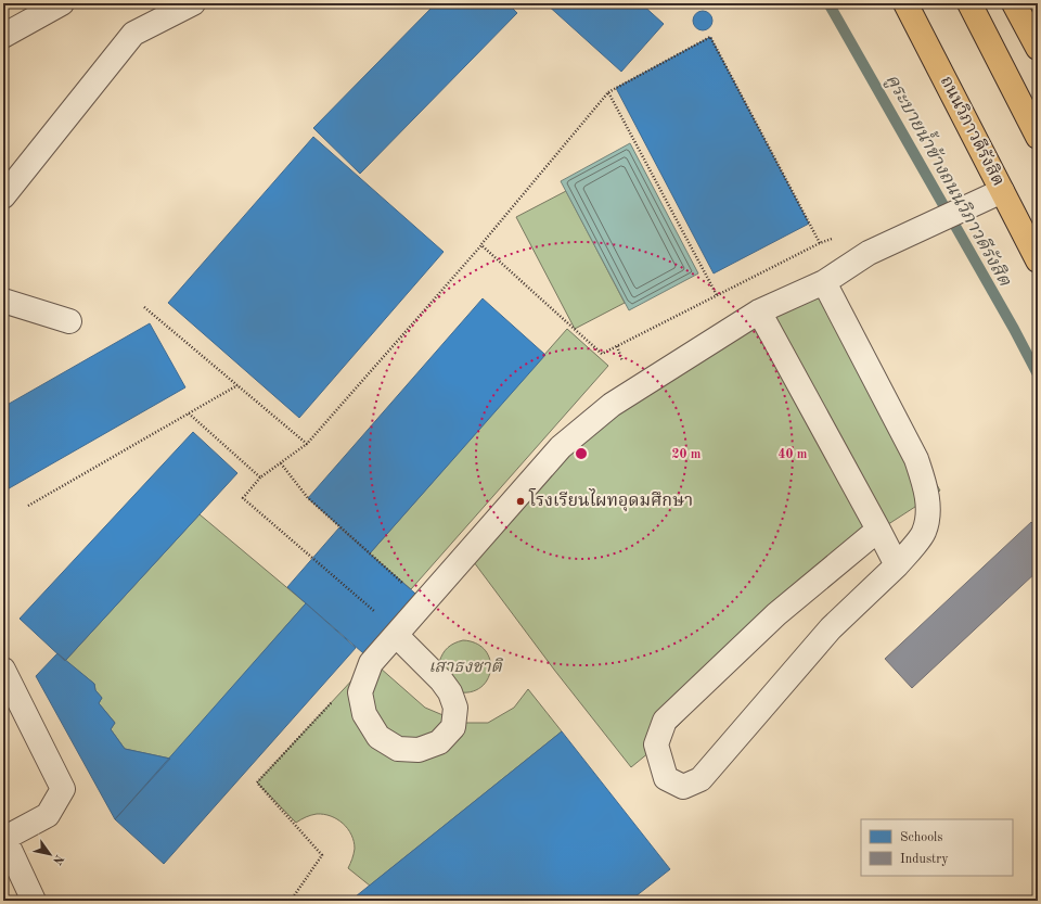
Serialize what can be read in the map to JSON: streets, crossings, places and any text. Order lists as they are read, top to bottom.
{
  "streets": {
    "main road": ["ถนนวิภาวดีรังสิต"]
  },
  "water": ["คูระบายน้ำข้างถนนวิภาวดีรังสิต"],
  "parks": ["เสาธงชาติ"],
  "places": ["โรงเรียนไผทอุดมศึกษา"],
  "legend": ["Schools", "Industry"],
  "north": "bottom right",
  "rings": ["20 m", "40 m"]
}
